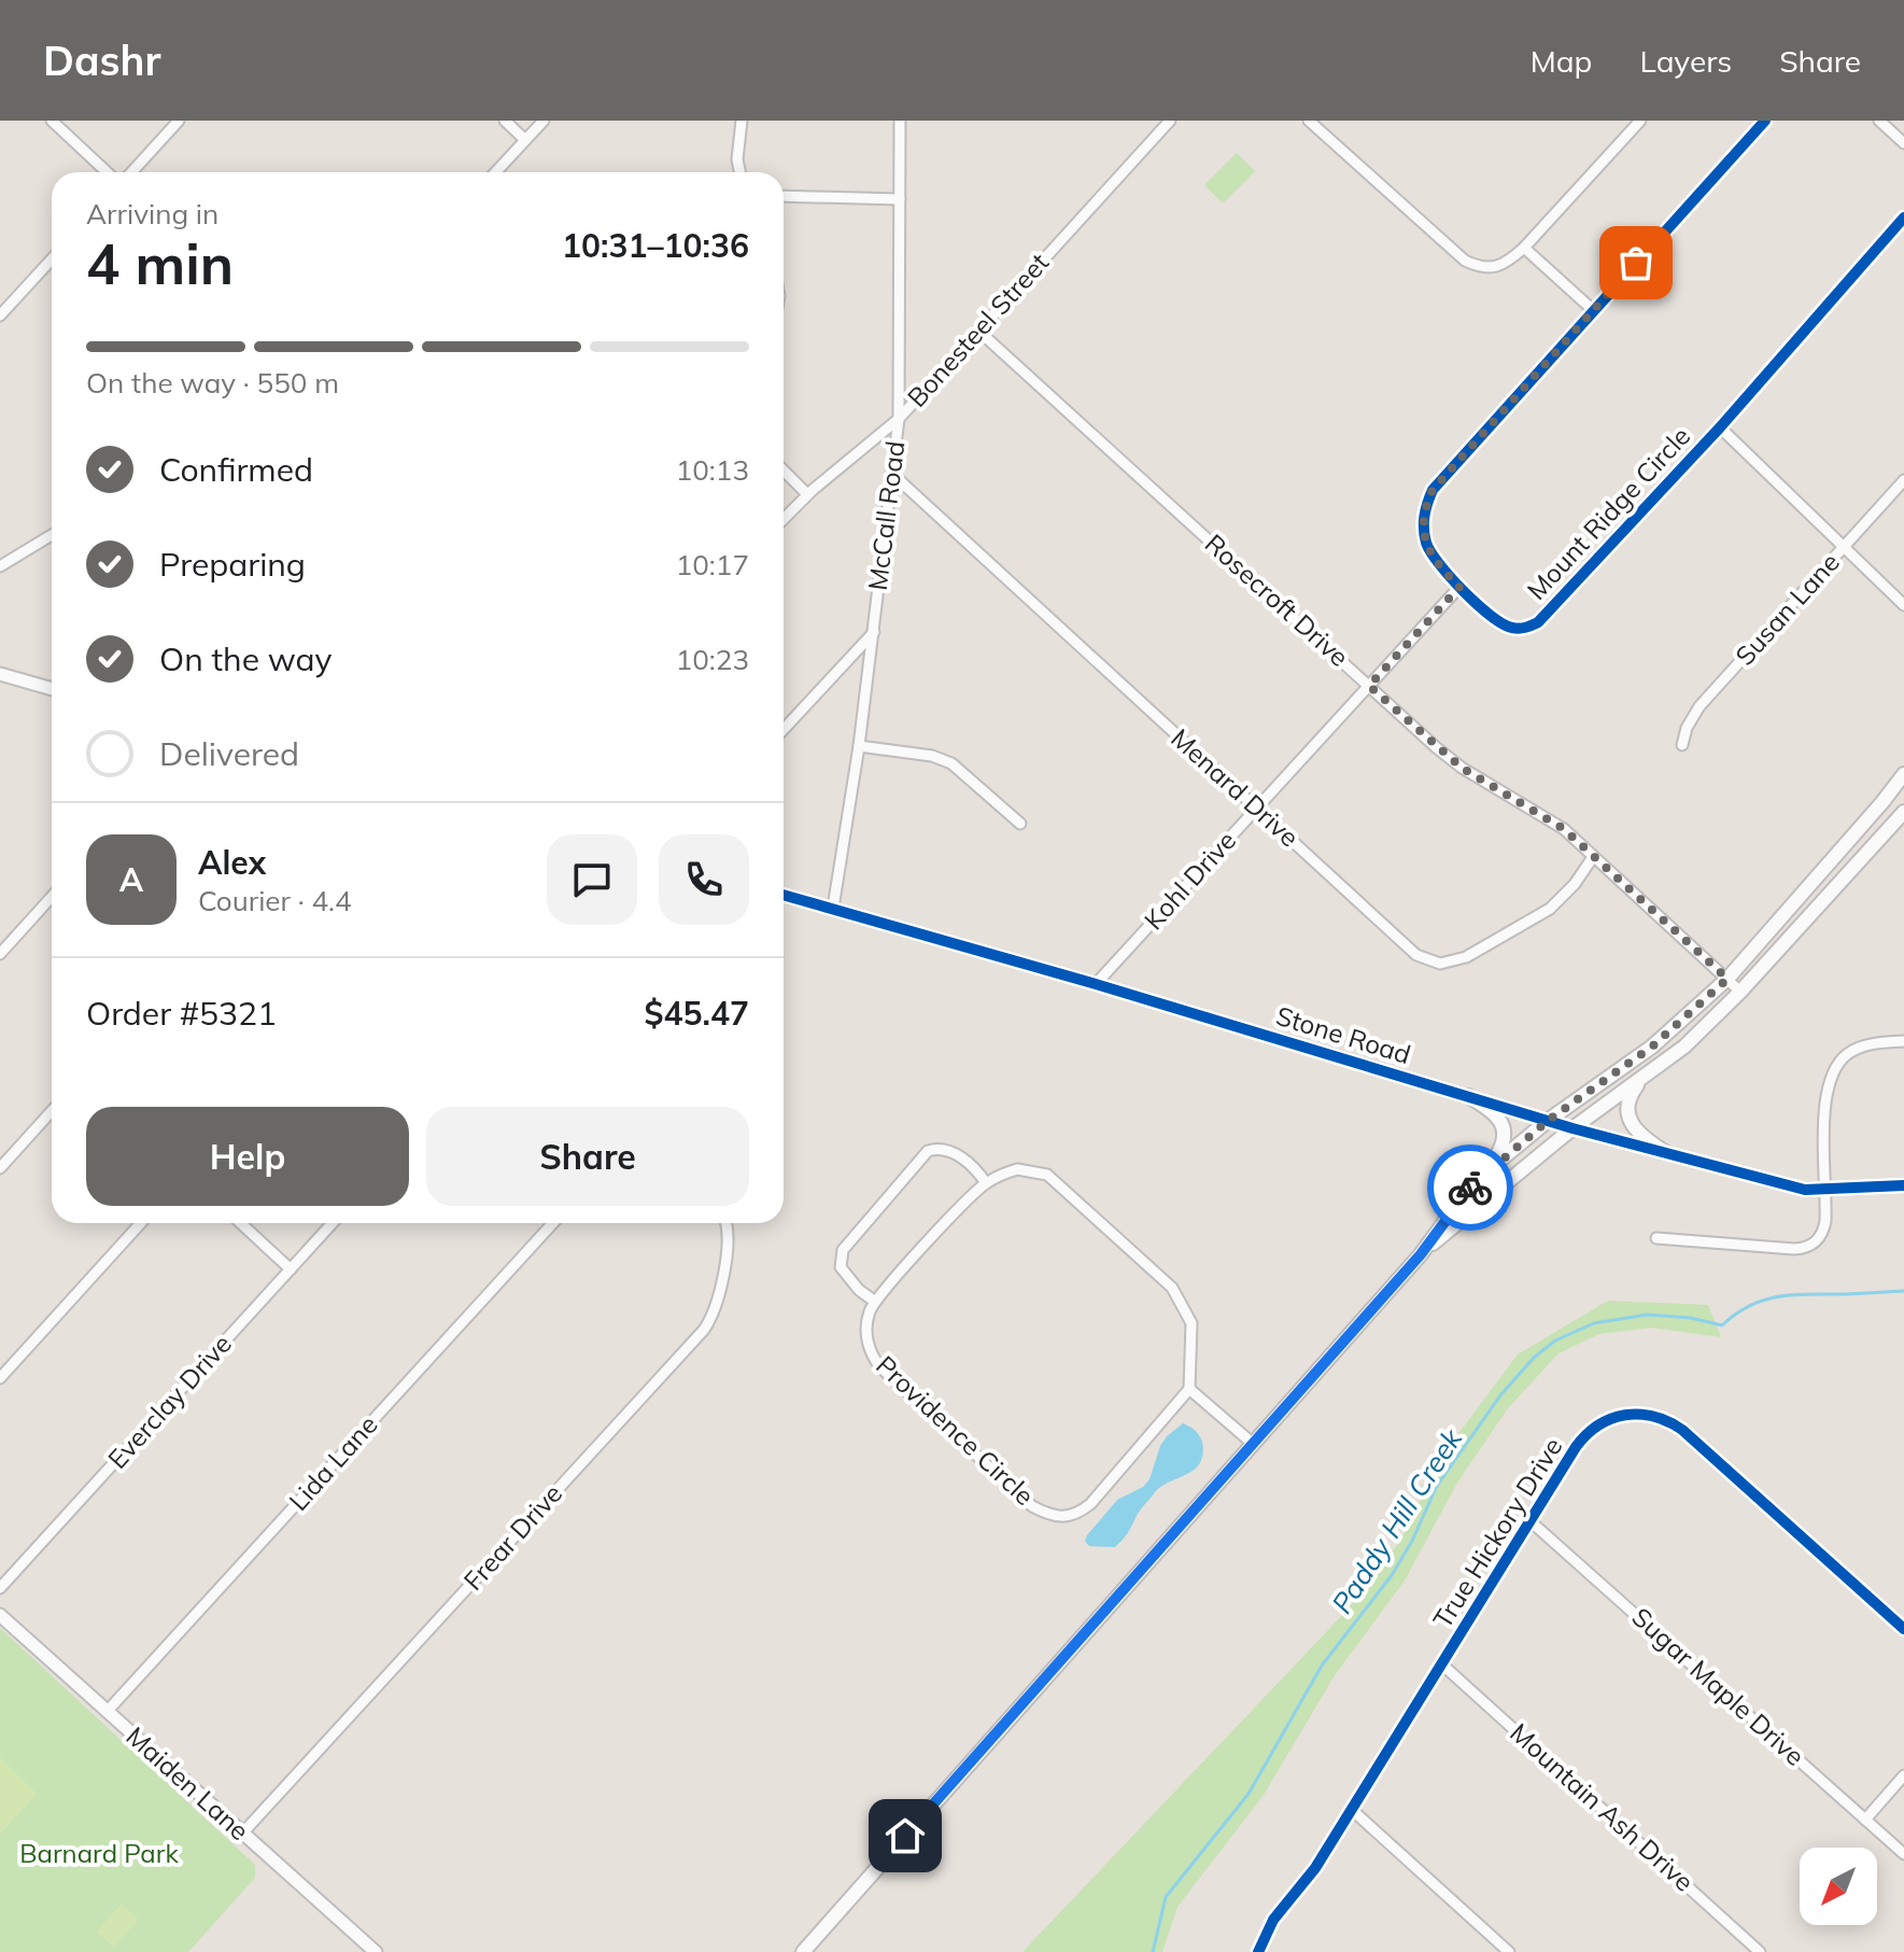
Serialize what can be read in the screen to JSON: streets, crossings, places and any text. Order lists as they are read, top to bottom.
{
  "streets": {
    "street": [
      "Bonesteel Street",
      "Mount Ridge Circle",
      "McCall Road",
      "Rosecroft Drive",
      "Susan Lane",
      "Menard Drive",
      "Kohl Drive",
      "Stone Road",
      "Everclay Drive",
      "Providence Circle",
      "Lida Lane",
      "True Hickory Drive",
      "Frear Drive",
      "Sugar Maple Drive",
      "Maiden Lane",
      "Mountain Ash Drive"
    ]
  },
  "crossings": [
    ["Bonesteel Street", "McCall Road"],
    ["Bonesteel Street", "Rosecroft Drive"],
    ["Mount Ridge Circle", "Kohl Drive"],
    ["McCall Road", "Menard Drive"],
    ["McCall Road", "Stone Road"],
    ["Rosecroft Drive", "Menard Drive"],
    ["Rosecroft Drive", "Kohl Drive"],
    ["Menard Drive", "Kohl Drive"],
    ["Kohl Drive", "Stone Road"],
    ["Lida Lane", "Maiden Lane"],
    ["True Hickory Drive", "Sugar Maple Drive"],
    ["True Hickory Drive", "Mountain Ash Drive"],
    ["Frear Drive", "Maiden Lane"]
  ],
  "water": ["Paddy Hill Creek"],
  "parks": ["Barnard Park"],
  "north": "bottom left",
  "page": {
    "header": "Dashr",
    "nav": ["Map", "Layers", "Share"],
    "heading": ["4 min", "Arriving in", "10:31–10:36"],
    "panel": [
      "Alex",
      "Courier · 4.4",
      "Order #5321",
      "$45.47"
    ],
    "bar": "On the way · 550 m",
    "list": [
      ["Confirmed", "10:13"],
      ["Preparing", "10:17"],
      ["On the way", "10:23"],
      "Delivered"
    ],
    "round": "A",
    "buttons": ["Help", "Share"]
  }
}
